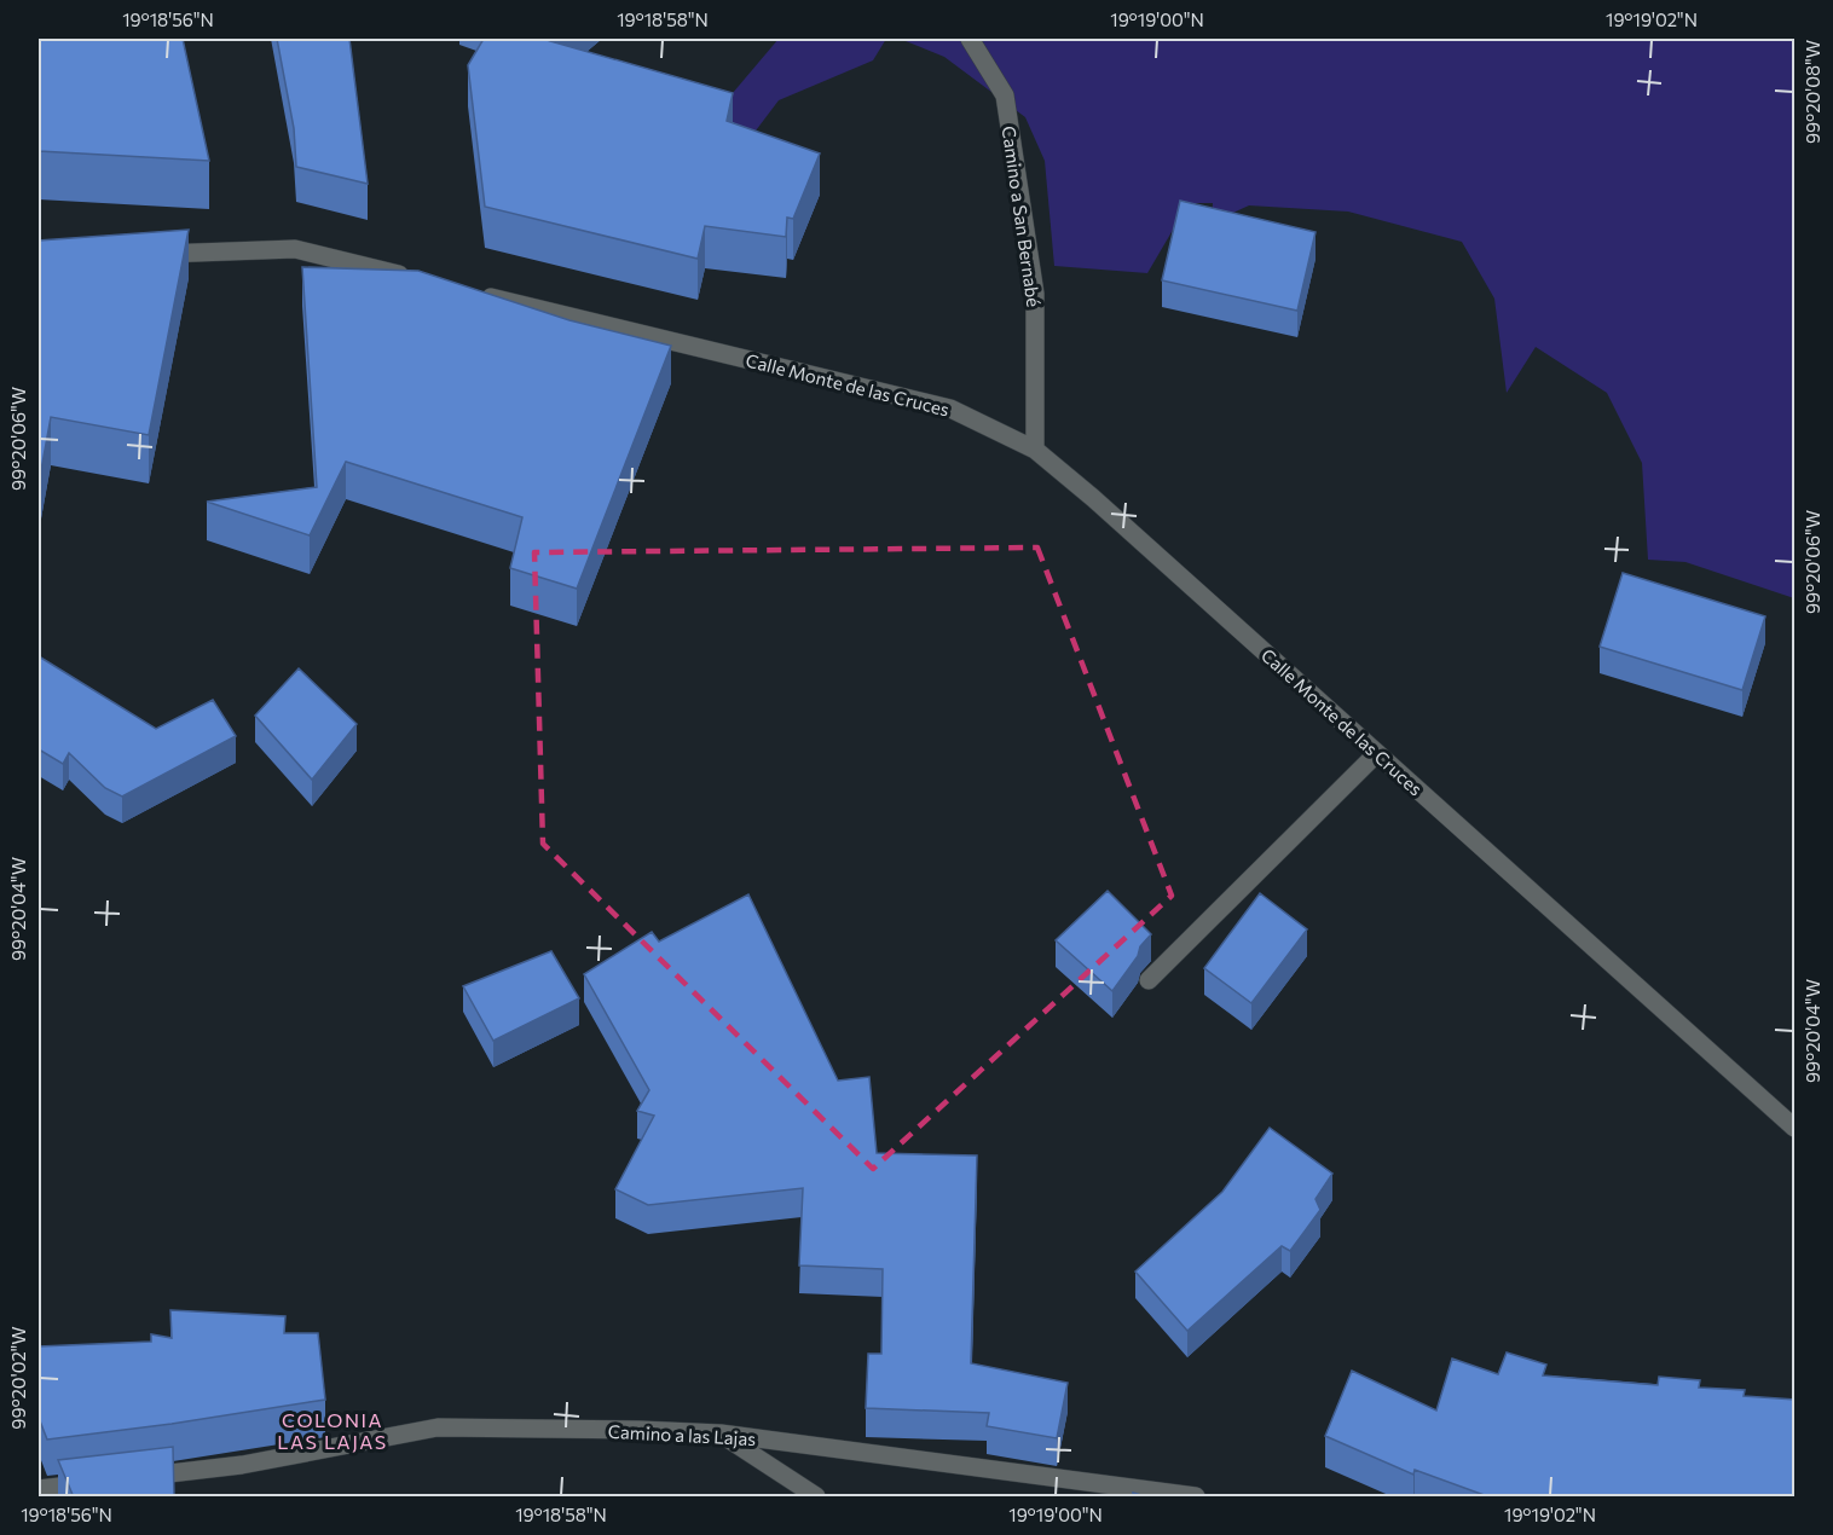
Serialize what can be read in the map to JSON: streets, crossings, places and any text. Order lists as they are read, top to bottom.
{
  "streets": {
    "street": ["Camino a San Bernabé", "Calle Monte de las Cruces", "Camino a las Lajas"]
  },
  "crossings": [
    ["Camino a San Bernabé", "Calle Monte de las Cruces"]
  ],
  "districts": ["COLONIA LAS LAJAS"],
  "coordinates": [
    "19°18'56\"N",
    "19°18'58\"N",
    "19°19'00\"N",
    "19°19'02\"N",
    "99°20'08\"W",
    "99°20'06\"W",
    "99°20'04\"W",
    "99°20'02\"W"
  ]
}
